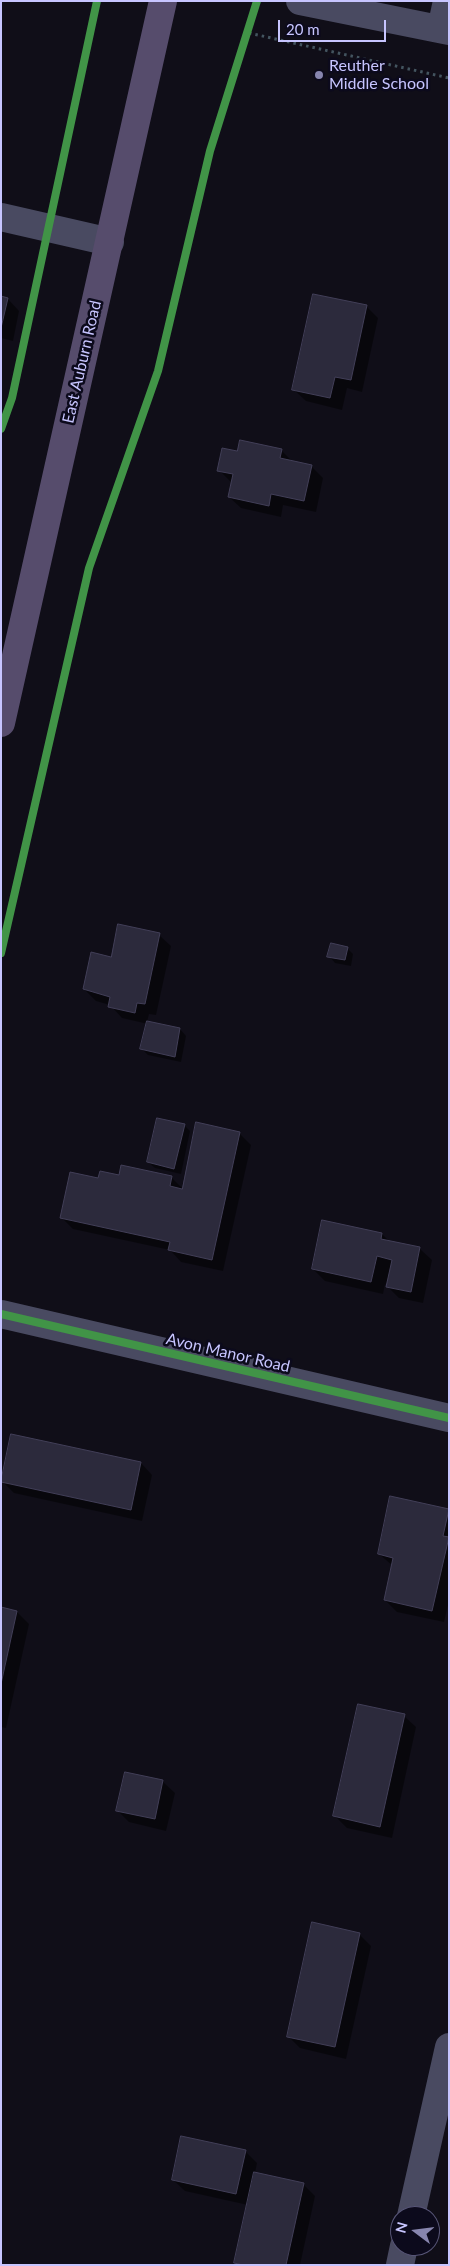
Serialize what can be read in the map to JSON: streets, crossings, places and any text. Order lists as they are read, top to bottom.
{
  "streets": {
    "main road": ["East Auburn Road"],
    "street": ["Avon Manor Road"]
  },
  "places": ["Reuther Middle School"],
  "scale_bar": "20 m",
  "north": "left"
}
